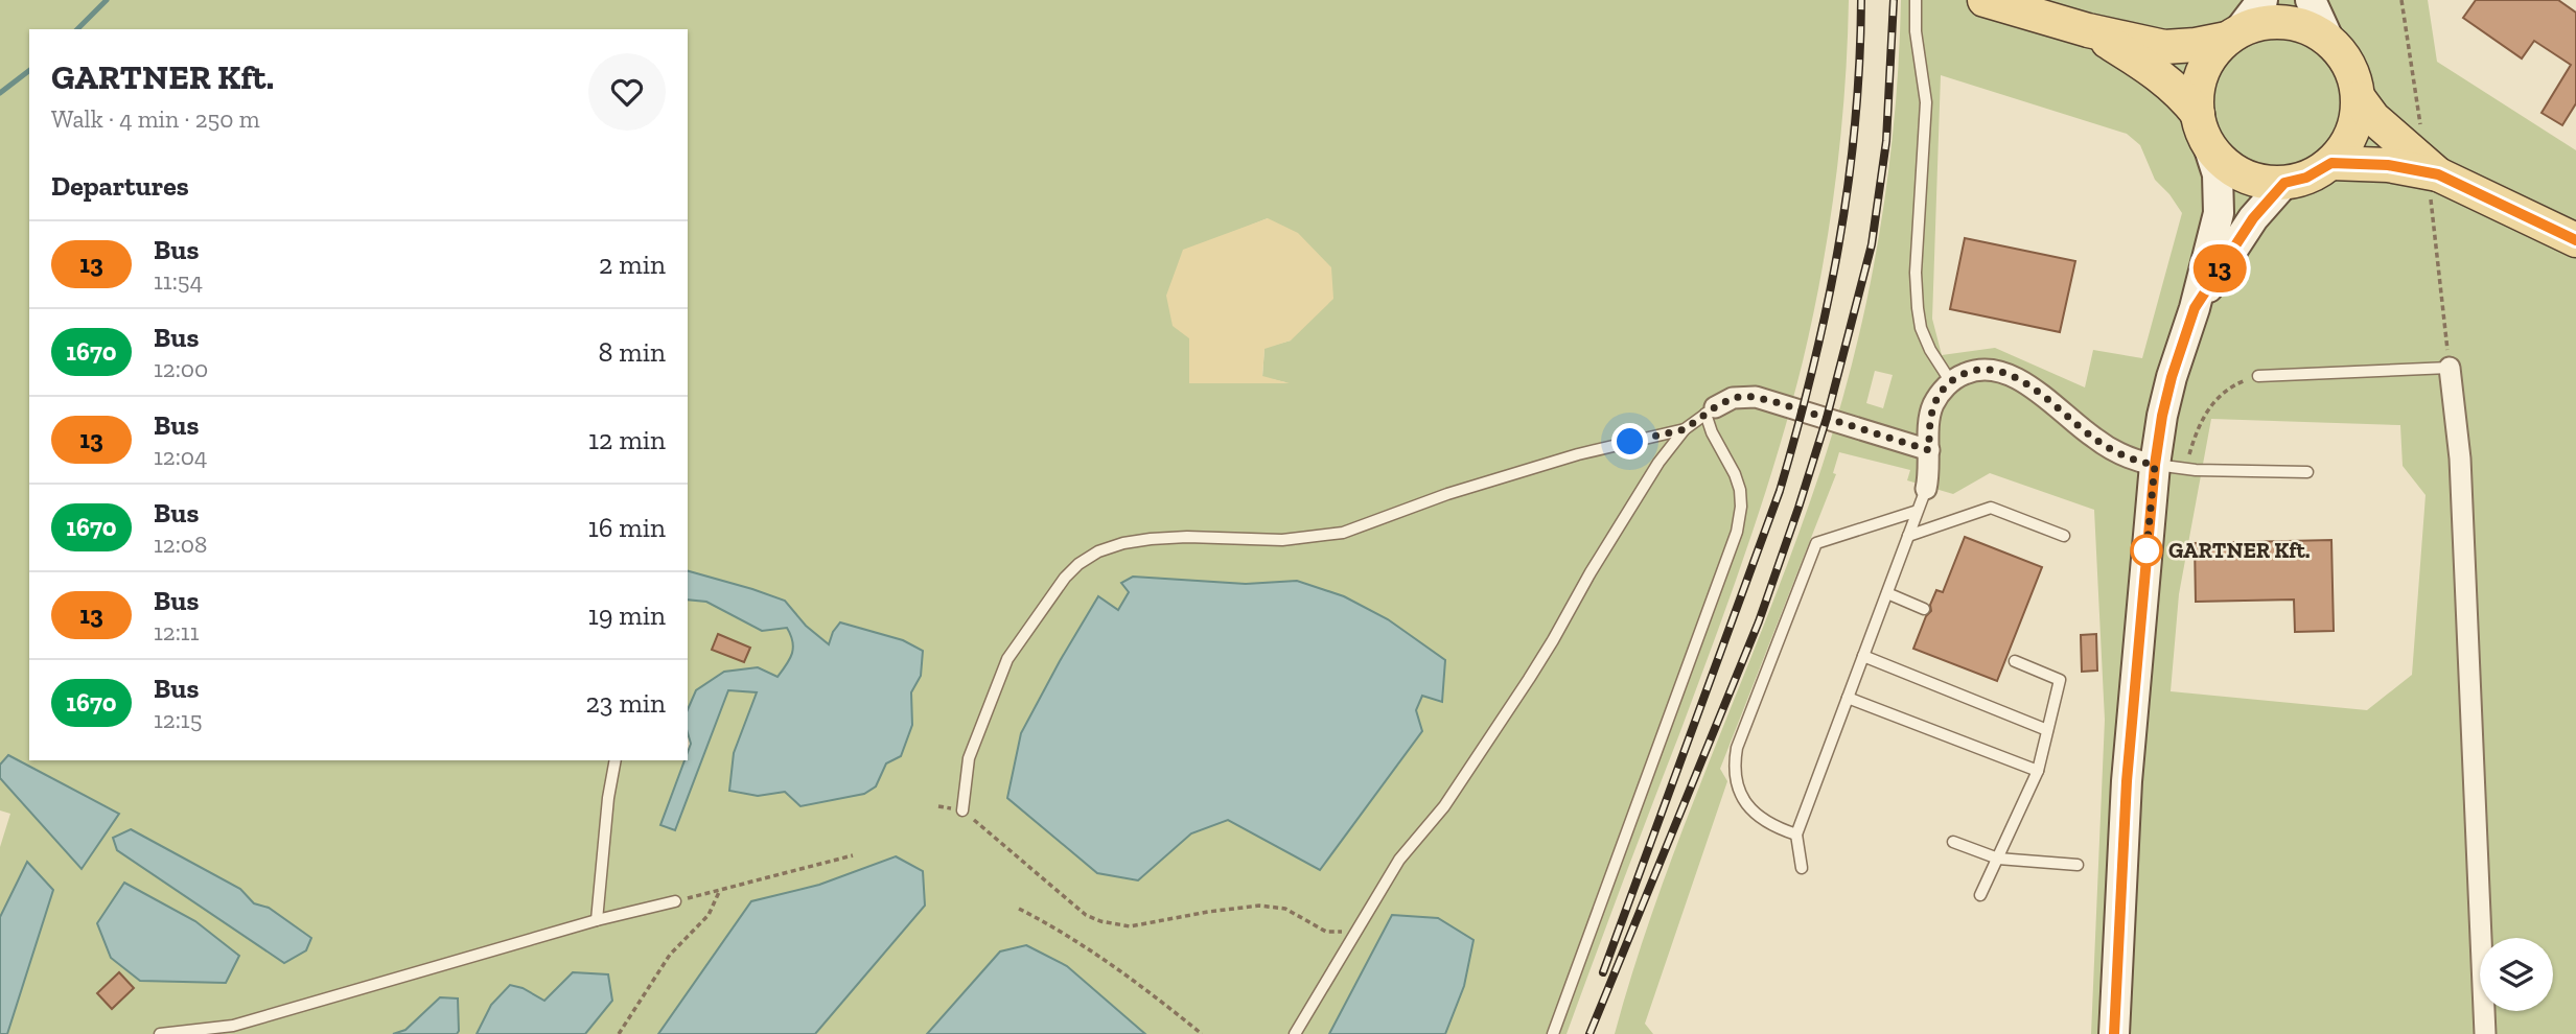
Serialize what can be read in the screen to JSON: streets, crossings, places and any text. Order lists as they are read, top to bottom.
{
  "places": ["GARTNER Kft."],
  "lines": ["bus line 13"],
  "page": {
    "on_map": "13",
    "heading": [
      ["GARTNER Kft.", "Walk · 4 min · 250 m"],
      "Departures"
    ],
    "list": [
      {
        "mark": "13",
        "name": "Bus",
        "note": "11:54",
        "value": "2 min"
      },
      {
        "mark": "1670",
        "name": "Bus",
        "note": "12:00",
        "value": "8 min"
      },
      {
        "mark": "13",
        "name": "Bus",
        "note": "12:04",
        "value": "12 min"
      },
      {
        "mark": "1670",
        "name": "Bus",
        "note": "12:08",
        "value": "16 min"
      },
      {
        "mark": "13",
        "name": "Bus",
        "note": "12:11",
        "value": "19 min"
      },
      {
        "mark": "1670",
        "name": "Bus",
        "note": "12:15",
        "value": "23 min"
      }
    ]
  }
}
